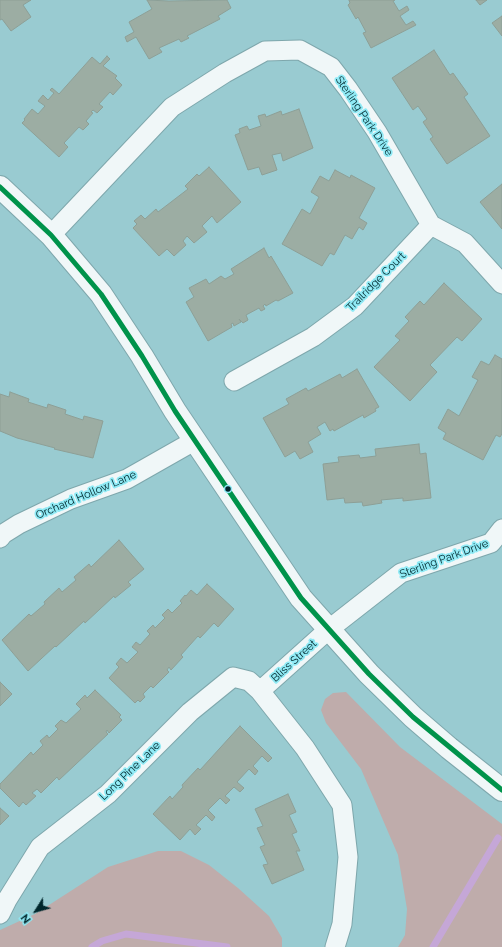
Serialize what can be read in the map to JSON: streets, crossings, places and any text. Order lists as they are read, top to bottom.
{
  "streets": {
    "street": [
      "Sterling Park Drive",
      "Trailridge Court",
      "Orchard Hollow Lane",
      "Bliss Street",
      "Long Pine Lane"
    ]
  },
  "crossings": [
    ["Sterling Park Drive", "Trailridge Court"],
    ["Sterling Park Drive", "Bliss Street"],
    ["Bliss Street", "Long Pine Lane"]
  ],
  "north": "bottom left"
}
